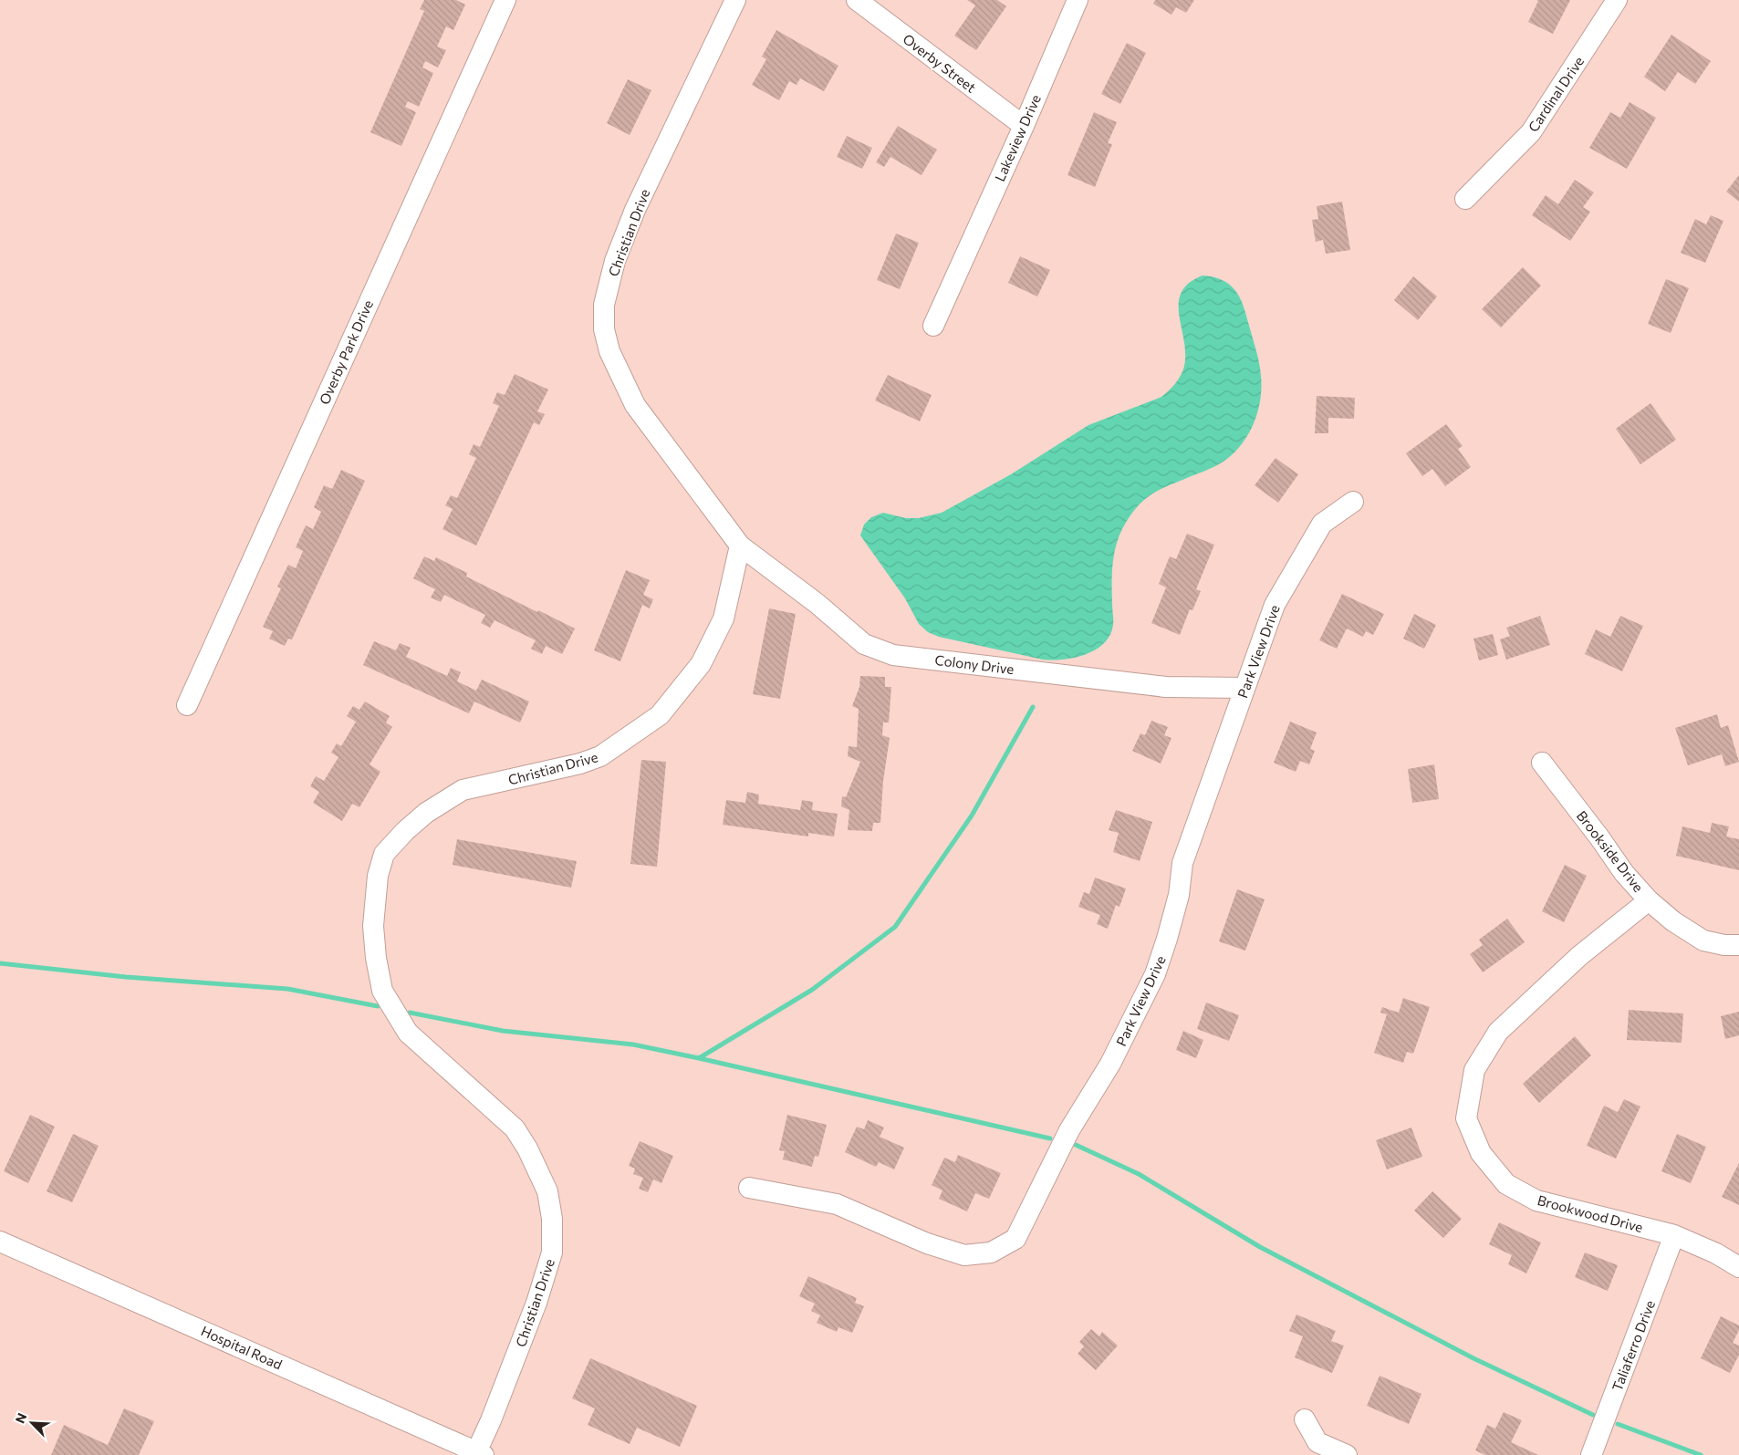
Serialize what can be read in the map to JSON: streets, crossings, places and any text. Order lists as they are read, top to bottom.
{
  "streets": {
    "street": [
      "Overby Street",
      "Cardinal Drive",
      "Lakeview Drive",
      "Christian Drive",
      "Overby Park Drive",
      "Park View Drive",
      "Colony Drive",
      "Brookside Drive",
      "Brookwood Drive",
      "Taliaferro Drive",
      "Hospital Road"
    ]
  },
  "crossings": [
    ["Overby Street", "Lakeview Drive"],
    ["Christian Drive", "Colony Drive"],
    ["Christian Drive", "Hospital Road"],
    ["Park View Drive", "Colony Drive"],
    ["Brookside Drive", "Brookwood Drive"],
    ["Brookwood Drive", "Taliaferro Drive"]
  ],
  "north": "top left"
}
